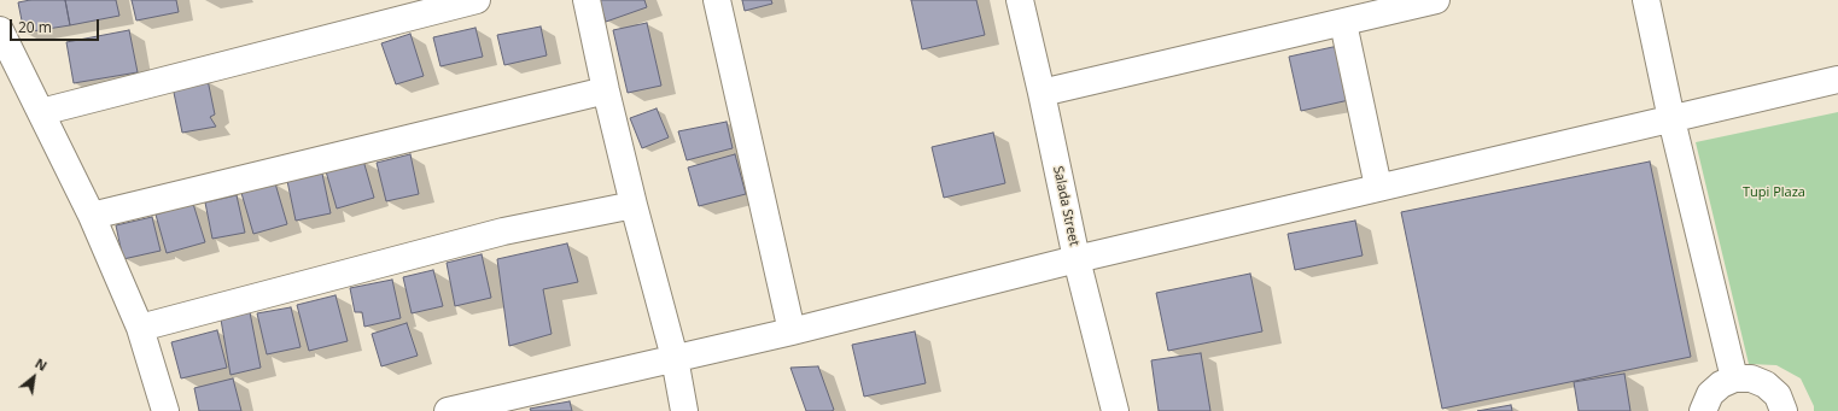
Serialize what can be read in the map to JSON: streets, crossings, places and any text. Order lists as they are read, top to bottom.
{
  "streets": {
    "street": ["Salada Street"]
  },
  "parks": ["Tupi Plaza"],
  "scale_bar": "20 m",
  "north": "top right"
}
